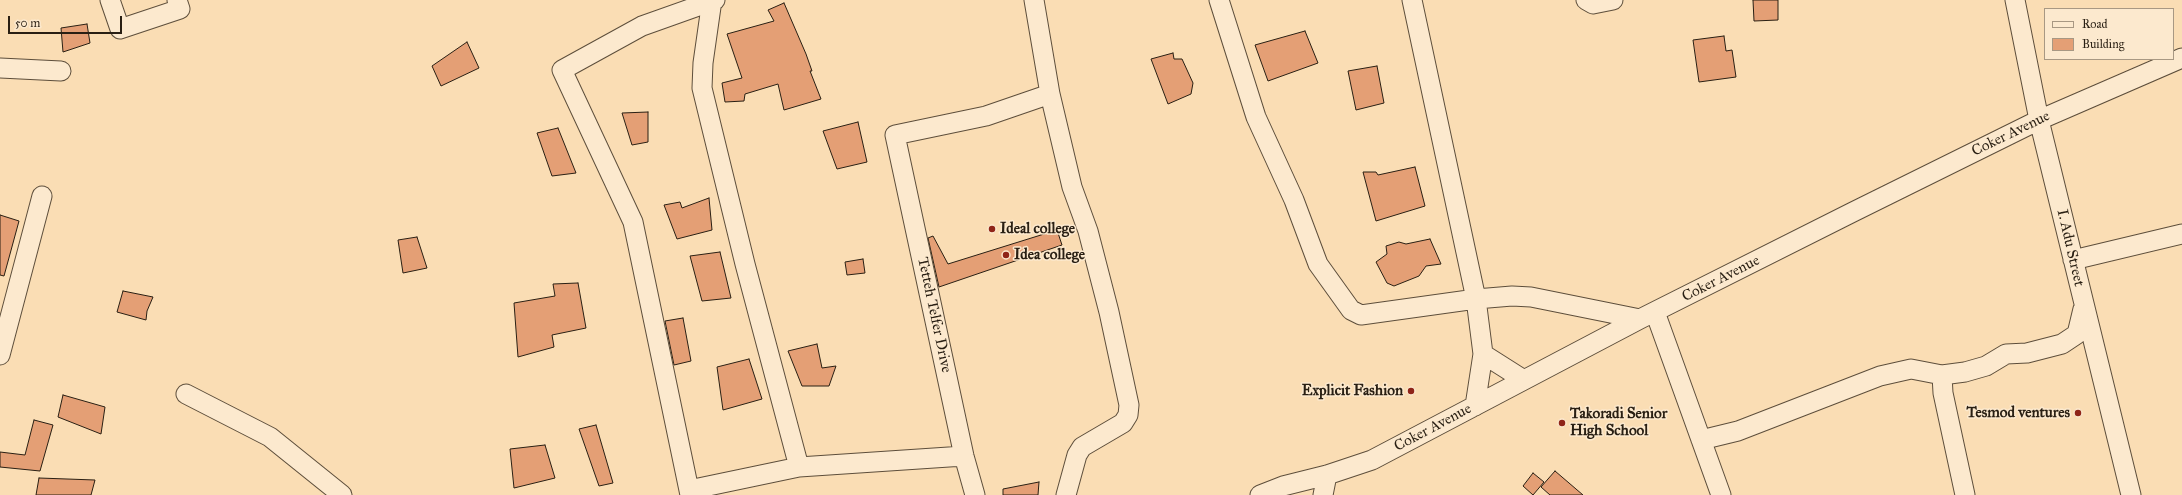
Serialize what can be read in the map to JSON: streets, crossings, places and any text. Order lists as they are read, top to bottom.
{
  "streets": {
    "street": ["Coker Avenue", "I. Adu Street", "Tetteh Telfer Drive"]
  },
  "crossings": [
    ["Coker Avenue", "I. Adu Street"]
  ],
  "places": [
    "Ideal college",
    "Idea college",
    "Explicit Fashion",
    "Tesmod ventures",
    "Takoradi Senior High School"
  ],
  "legend": ["Road", "Building"],
  "scale_bar": "50 m"
}
